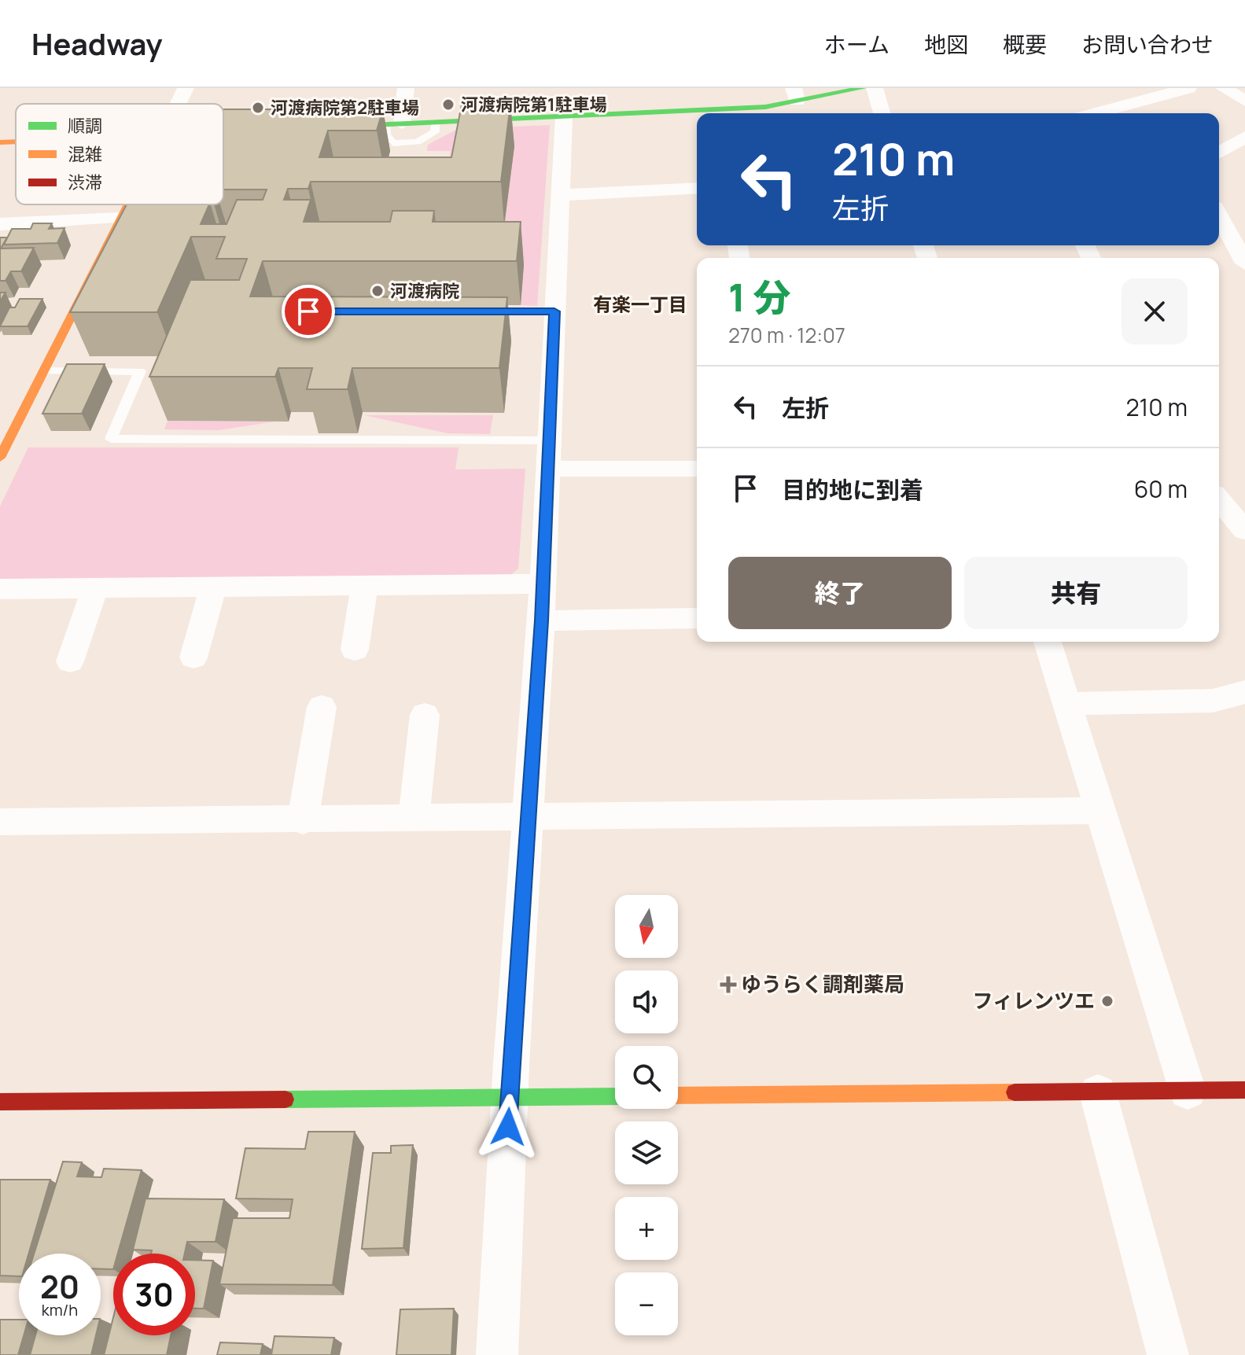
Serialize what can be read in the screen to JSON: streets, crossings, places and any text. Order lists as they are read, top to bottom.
{
  "districts": ["有楽一丁目"],
  "places": {
    "other": [
      "河渡病院第1駐車場",
      "河渡病院第2駐車場",
      "河渡病院",
      "フィレンツエ"
    ],
    "health": ["ゆうらく調剤薬局"]
  },
  "legend": ["順調", "混雑", "渋滞"],
  "north": "bottom",
  "page": {
    "header": "Headway",
    "nav": [
      "ホーム",
      "地図",
      "概要",
      "お問い合わせ"
    ],
    "turn": ["210 m", "左折"],
    "heading": ["1 分", "270 m · 12:07"],
    "list": [
      {
        "name": "左折",
        "value": "210 m"
      },
      {
        "name": "目的地に到着",
        "value": "60 m"
      }
    ],
    "buttons": ["終了", "共有"],
    "map_buttons": ["+", "−"],
    "speed": "20 km/h",
    "limit": "30"
  }
}
